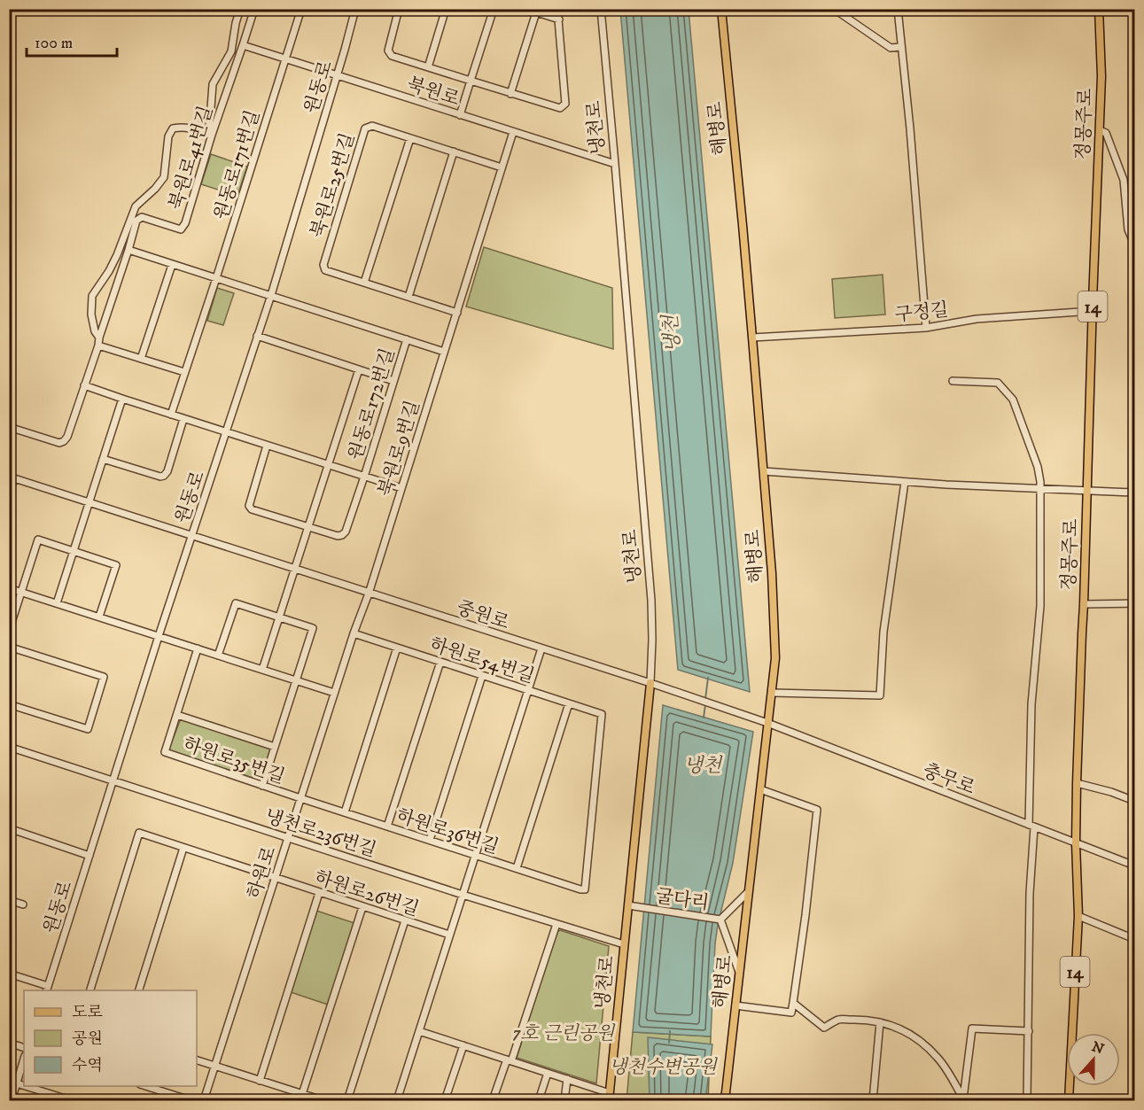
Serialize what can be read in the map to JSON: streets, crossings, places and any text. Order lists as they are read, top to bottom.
{
  "streets": {
    "main road": [
      "정몽주로",
      "냉천로",
      "해병로",
      "14"
    ],
    "street": [
      "원동로",
      "북원로",
      "북원로41번길",
      "원동로171번길",
      "북원로25번길",
      "구정길",
      "원동로172번길",
      "북원로9번길",
      "중원로",
      "하원로54번길",
      "하원로35번길",
      "충무로",
      "하원로36번길",
      "냉천로236번길",
      "하원로",
      "하원로26번길",
      "굴다리"
    ]
  },
  "crossings": [
    ["원동로", "북원로"],
    ["원동로", "원동로172번길"],
    ["원동로", "중원로"],
    ["원동로", "냉천로236번길"],
    ["북원로", "냉천로"],
    ["북원로", "북원로41번길"],
    ["북원로", "원동로171번길"],
    ["북원로", "북원로9번길"],
    ["정몽주로", "구정길"],
    ["정몽주로", "충무로"],
    ["냉천로", "중원로"],
    ["냉천로", "냉천로236번길"],
    ["냉천로", "굴다리"],
    ["해병로", "구정길"],
    ["해병로", "충무로"],
    ["북원로25번길", "북원로9번길"],
    ["원동로172번길", "북원로9번길"],
    ["북원로9번길", "중원로"],
    ["북원로9번길", "하원로"],
    ["중원로", "충무로"],
    ["중원로", "하원로"],
    ["하원로54번길", "하원로36번길"],
    ["하원로54번길", "하원로"],
    ["하원로35번길", "하원로36번길"],
    ["하원로35번길", "하원로"],
    ["하원로36번길", "하원로"],
    ["냉천로236번길", "하원로"],
    ["하원로", "하원로26번길"]
  ],
  "water": ["냉천"],
  "parks": ["7호 근린공원", "냉천수변공원"],
  "legend": ["도로", "공원", "수역"],
  "scale_bar": "100 m",
  "north": "top"
}
